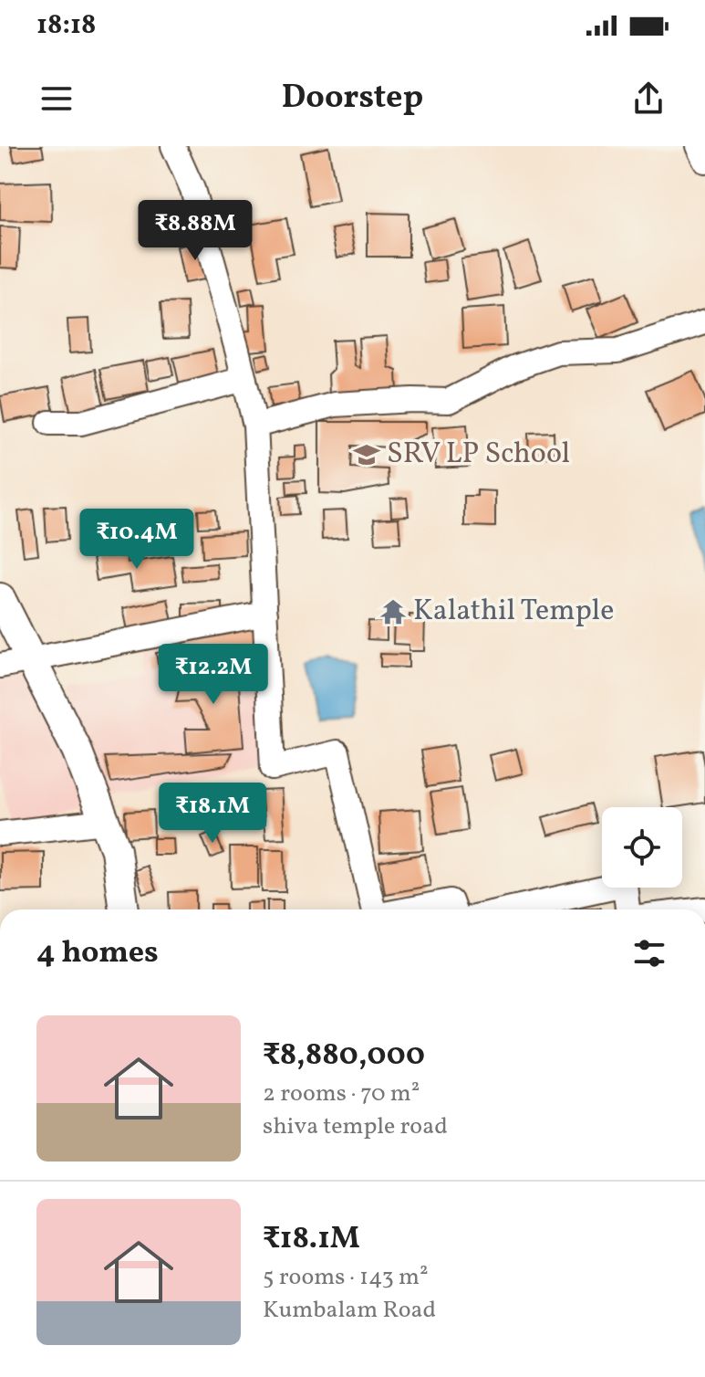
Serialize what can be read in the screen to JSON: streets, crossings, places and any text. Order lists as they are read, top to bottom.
{
  "places": {
    "school or university": ["SRV LP School"],
    "temple": ["Kalathil Temple"]
  },
  "page": {
    "status": "18:18",
    "header": "Doorstep",
    "price": [
      "₹8.88M",
      "₹10.4M",
      "₹12.2M",
      "₹18.1M"
    ],
    "heading": "4 homes",
    "list": [
      {
        "name": "₹8,880,000",
        "note": "2 rooms · 70 m² · shiva temple road"
      },
      {
        "name": "₹18.1M",
        "note": "5 rooms · 143 m² · Kumbalam Road"
      }
    ]
  }
}
